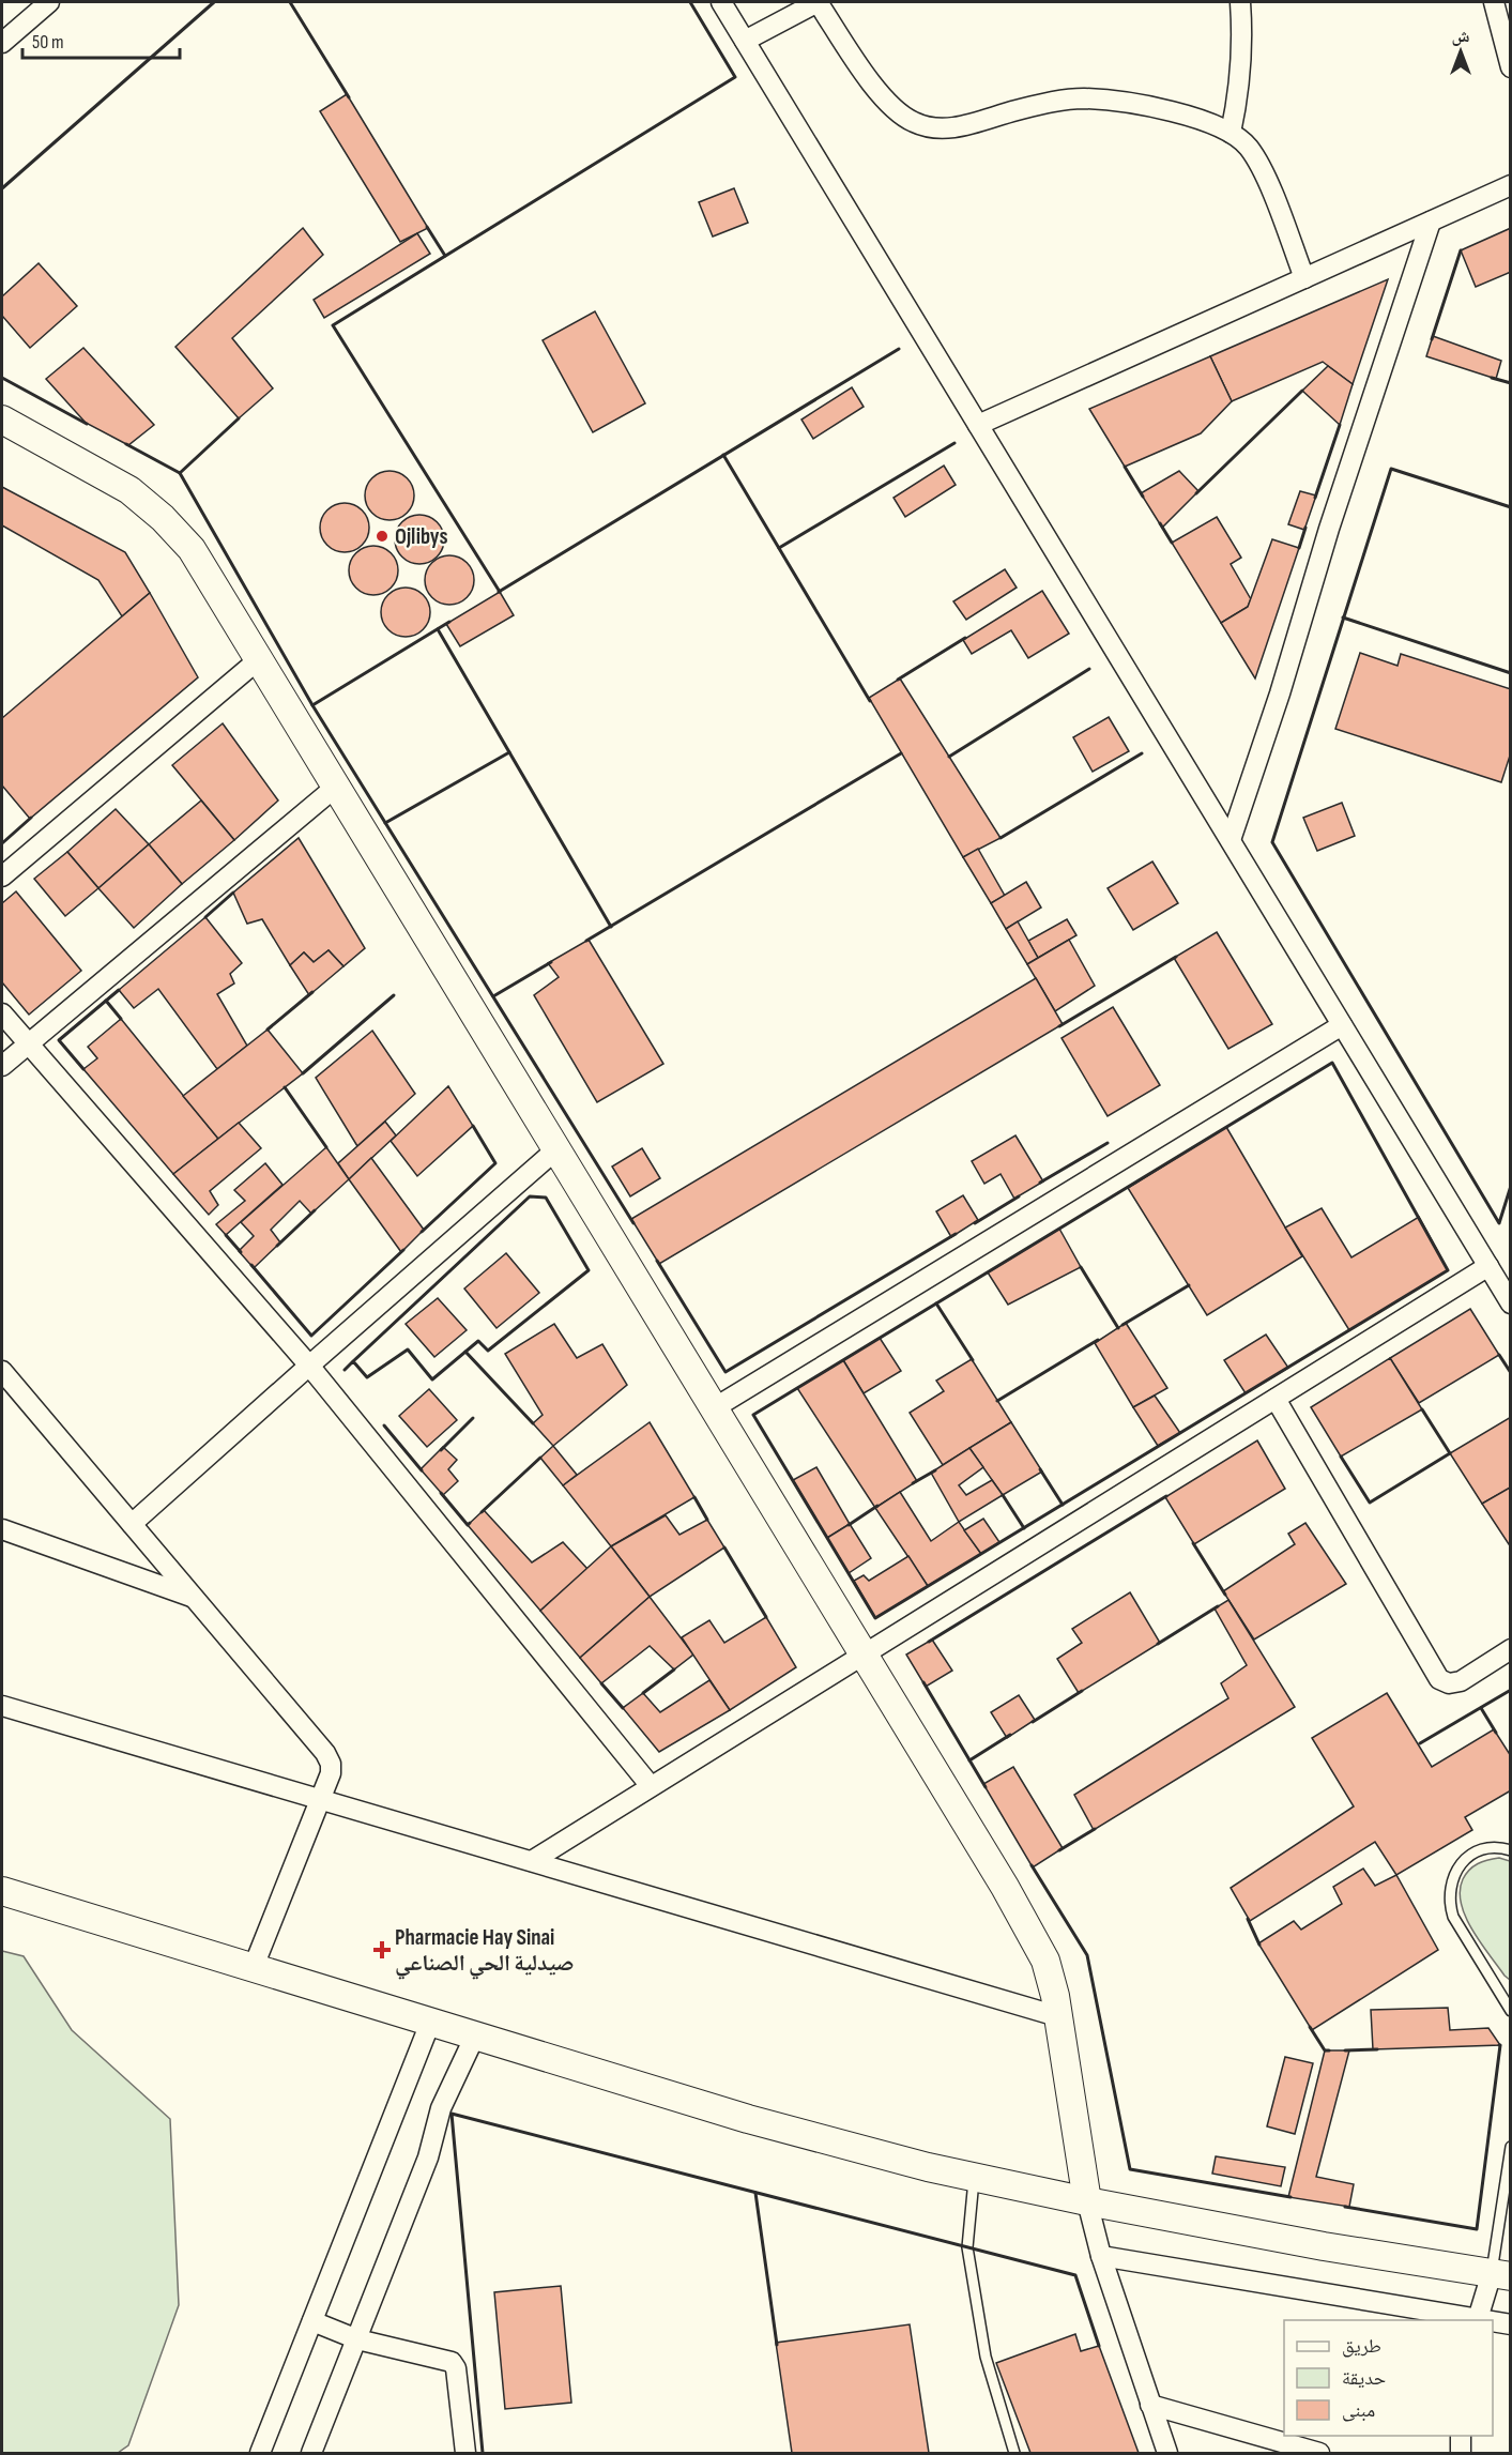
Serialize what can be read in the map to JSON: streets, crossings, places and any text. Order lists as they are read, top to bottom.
{
  "places": {
    "other": ["Ojlibys"],
    "health": ["Pharmacie Hay Sinai صيدلية الحي الصناعي"]
  },
  "legend": ["طريق", "حديقة", "مبنى"],
  "scale_bar": "50 m",
  "north": "top"
}
